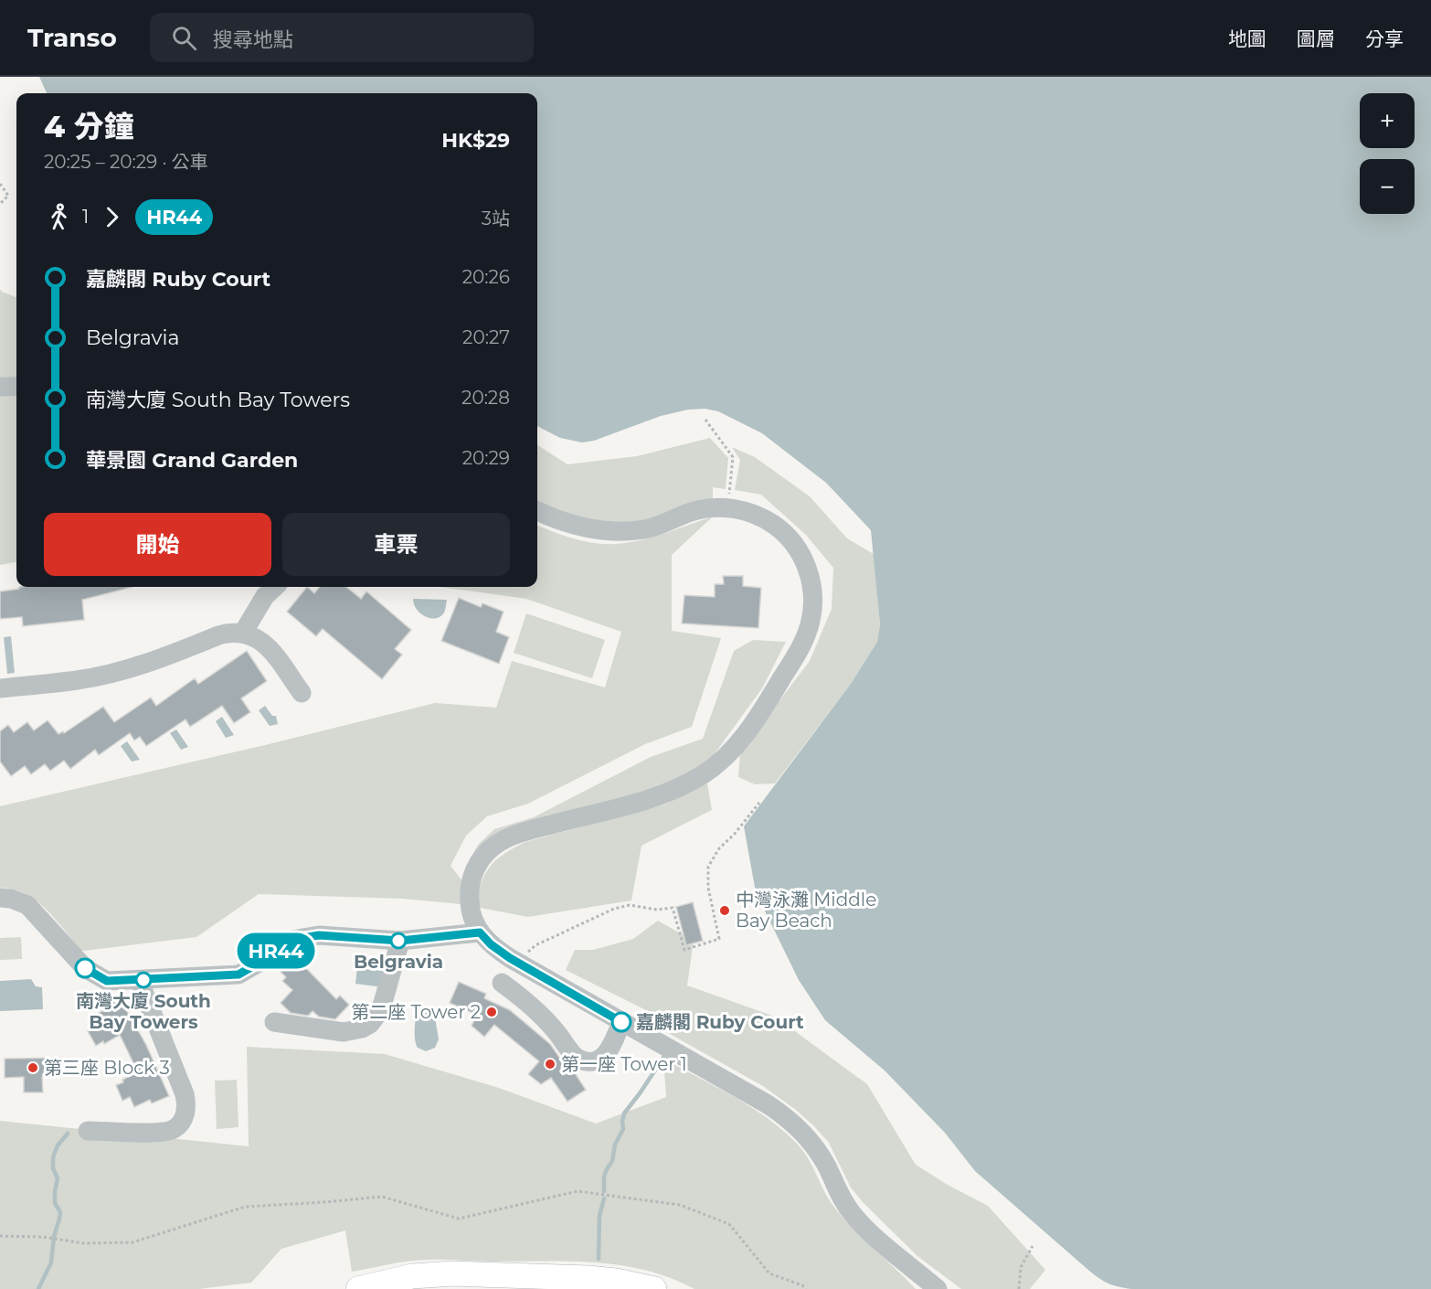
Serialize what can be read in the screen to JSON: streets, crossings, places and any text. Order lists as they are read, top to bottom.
{
  "places": [
    "中灣泳灘 Middle Bay Beach",
    "Belgravia",
    "南灣大廈 South Bay Towers",
    "第二座 Tower 2",
    "嘉麟閣 Ruby Court",
    "第一座 Tower 1",
    "第三座 Block 3"
  ],
  "lines": ["bus line HR44"],
  "page": {
    "header": "Transo",
    "search": "搜尋地點",
    "nav": ["地圖", "圖層", "分享"],
    "on_map": "HR44",
    "map_buttons": ["+", "−"],
    "heading": ["4 分鐘", "20:25 – 20:29 · 公車", "HK$29"],
    "legs": ["1", "HR44", "3站"],
    "list": [
      {
        "name": "嘉麟閣 Ruby Court",
        "value": "20:26"
      },
      {
        "name": "Belgravia",
        "value": "20:27"
      },
      {
        "name": "南灣大廈 South Bay Towers",
        "value": "20:28"
      },
      {
        "name": "華景園 Grand Garden",
        "value": "20:29"
      }
    ],
    "buttons": ["開始", "車票"]
  }
}
